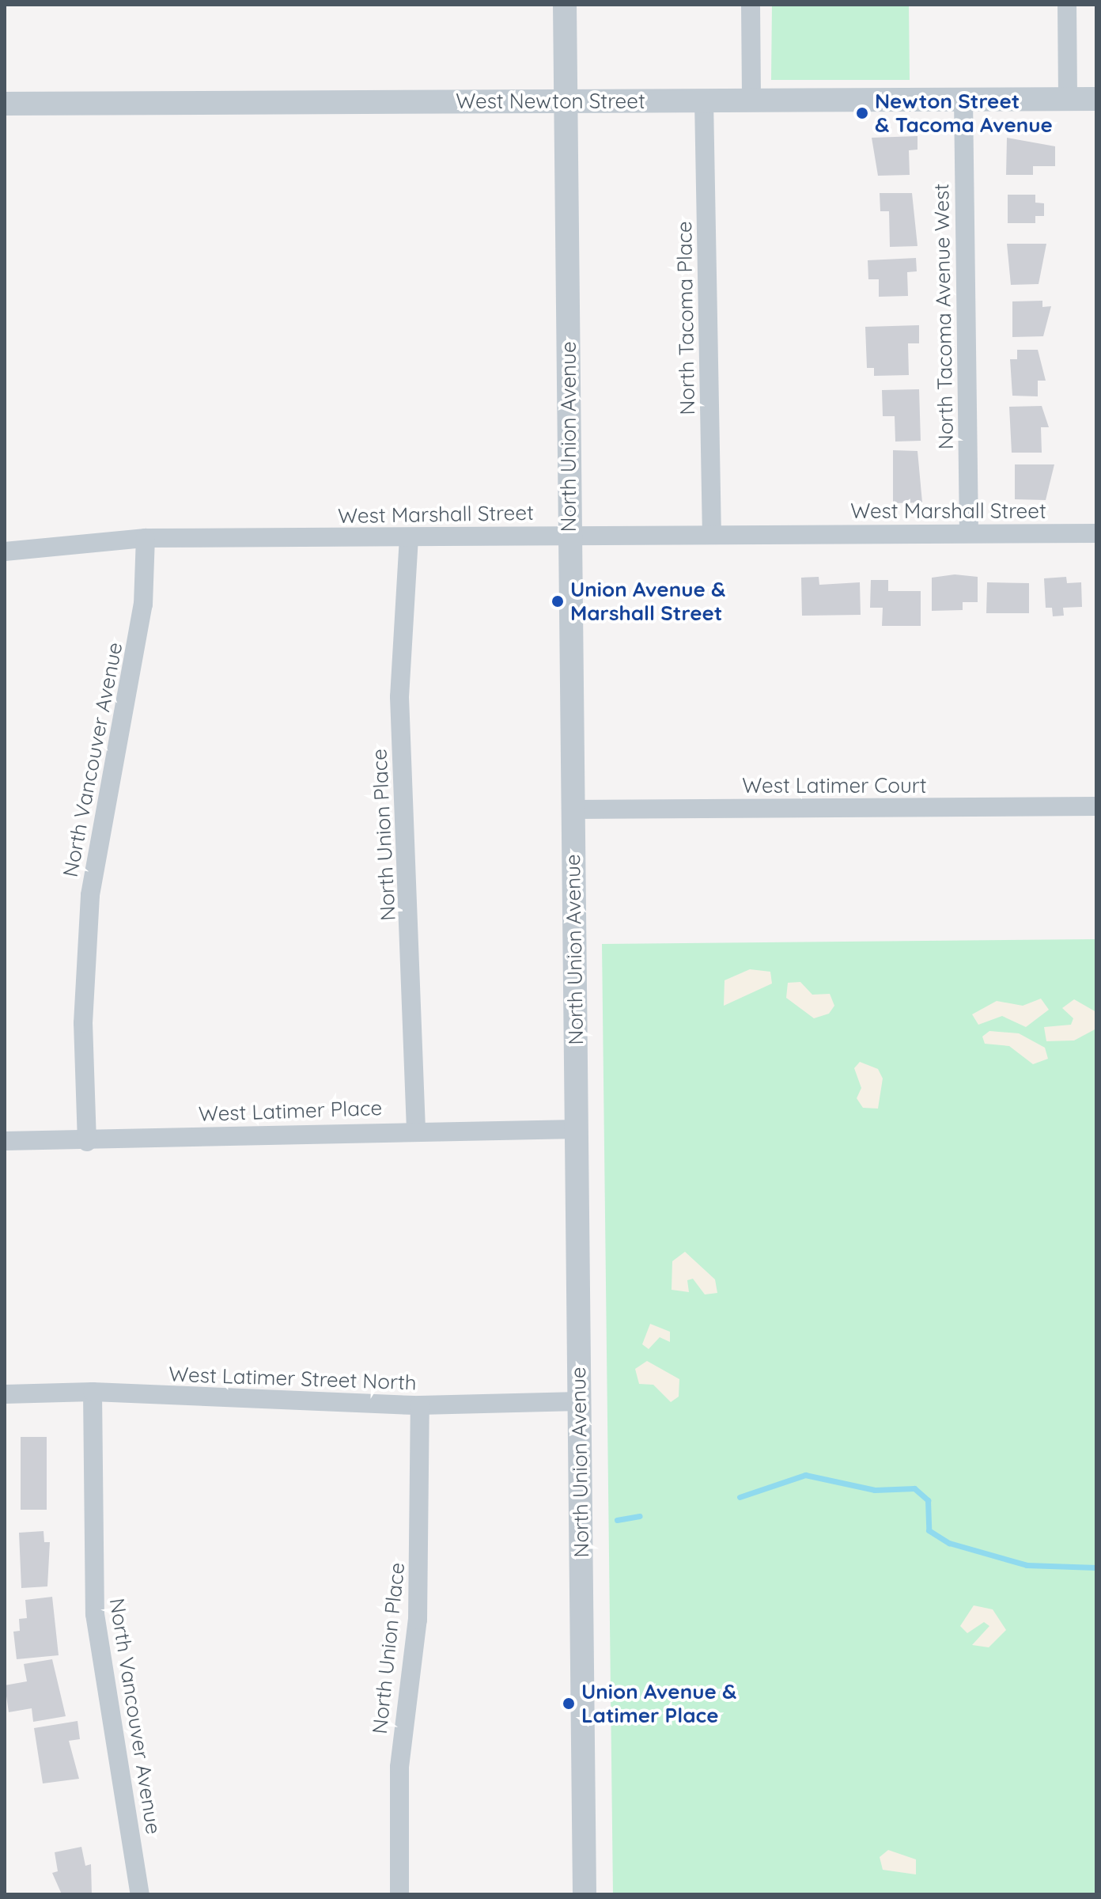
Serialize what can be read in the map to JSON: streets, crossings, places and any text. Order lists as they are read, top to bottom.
{
  "streets": {
    "street": [
      "West Newton Street",
      "North Tacoma Avenue West",
      "North Tacoma Place",
      "North Union Avenue",
      "West Marshall Street",
      "North Vancouver Avenue",
      "West Latimer Court",
      "North Union Place",
      "West Latimer Place",
      "West Latimer Street North"
    ]
  },
  "crossings": [
    ["West Newton Street", "North Tacoma Avenue West"],
    ["West Newton Street", "North Tacoma Place"],
    ["West Newton Street", "North Union Avenue"],
    ["North Tacoma Avenue West", "West Marshall Street"],
    ["North Tacoma Place", "West Marshall Street"],
    ["North Union Avenue", "West Marshall Street"],
    ["North Union Avenue", "West Latimer Court"],
    ["North Union Avenue", "West Latimer Place"],
    ["North Union Avenue", "West Latimer Street North"],
    ["West Marshall Street", "North Vancouver Avenue"],
    ["West Marshall Street", "North Union Place"],
    ["North Vancouver Avenue", "West Latimer Place"],
    ["North Vancouver Avenue", "West Latimer Street North"],
    ["North Union Place", "West Latimer Place"],
    ["North Union Place", "West Latimer Street North"]
  ],
  "places": ["Newton Street & Tacoma Avenue", "Union Avenue & Marshall Street", "Union Avenue & Latimer Place"]
}
